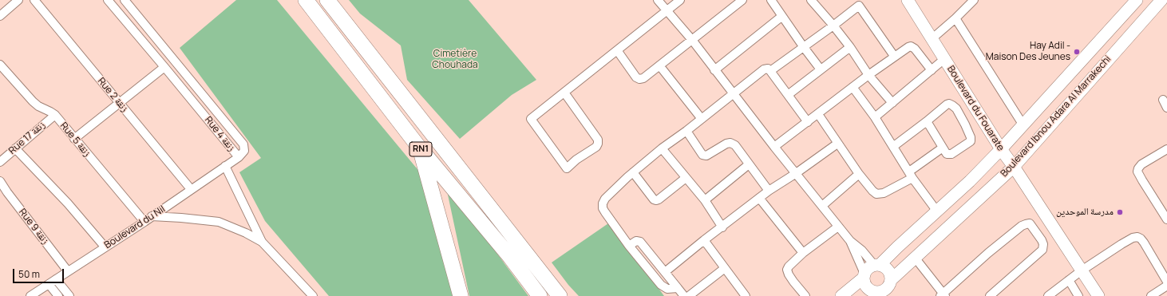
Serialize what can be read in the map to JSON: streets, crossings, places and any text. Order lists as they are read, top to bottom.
{
  "streets": {
    "highway": ["RN1"],
    "main road": ["Boulevard du Fouarate", "Boulevard Ibnou Adara Al Marrakechi"],
    "street": [
      "Rue 2 زنقة",
      "Rue 4 زنقة",
      "Rue 17 زنقة",
      "Rue 5 زنقة",
      "Rue 9 زنقة",
      "Boulevard du Nil"
    ]
  },
  "crossings": [
    ["Rue 2 زنقة", "Boulevard du Nil"],
    ["Boulevard du Fouarate", "Boulevard Ibnou Adara Al Marrakechi"],
    ["Rue 4 زنقة", "Boulevard du Nil"],
    ["Rue 17 زنقة", "Rue 5 زنقة"],
    ["Rue 5 زنقة", "Boulevard du Nil"],
    ["Rue 9 زنقة", "Boulevard du Nil"]
  ],
  "parks": ["Cimetière Chouhada"],
  "places": ["Hay Adil - Maison Des Jeunes", "مدرسة الموحدين"],
  "scale_bar": "50 m"
}
